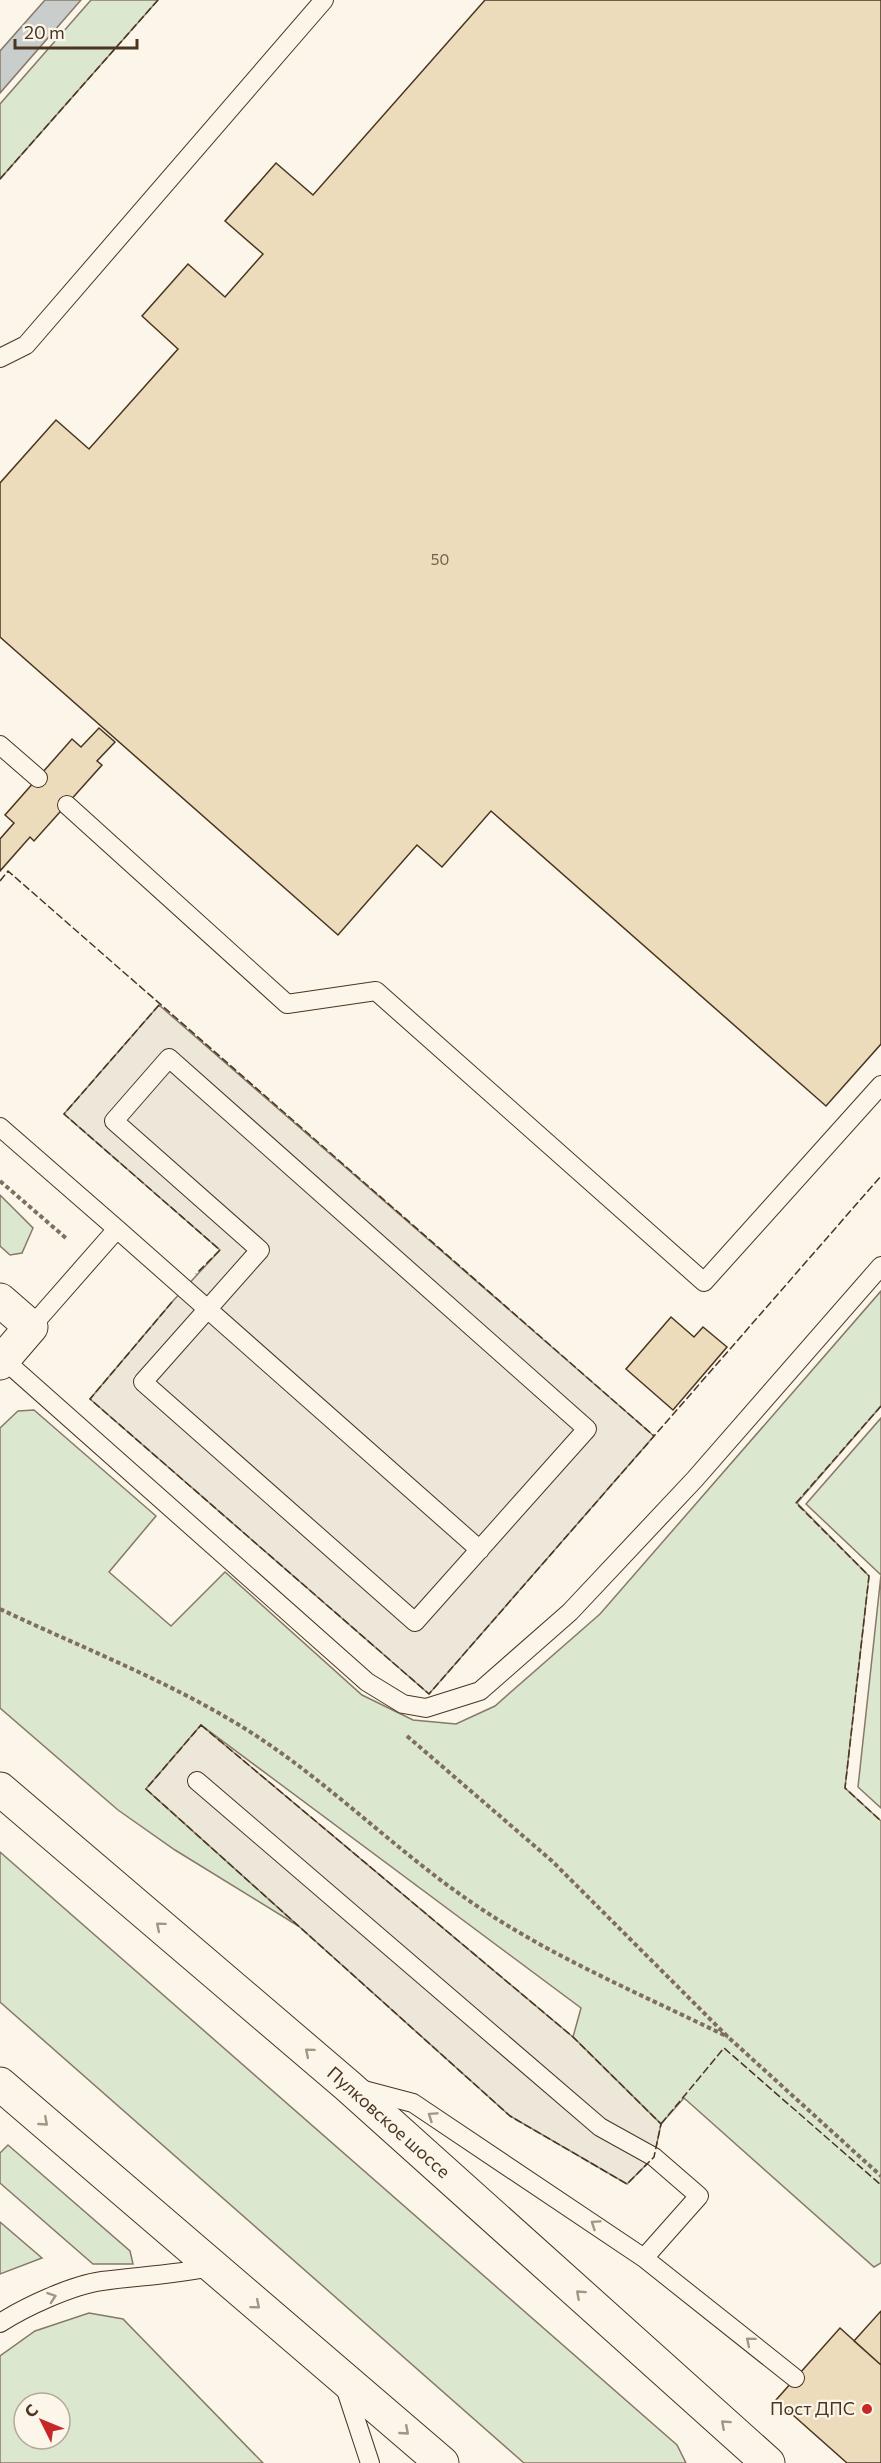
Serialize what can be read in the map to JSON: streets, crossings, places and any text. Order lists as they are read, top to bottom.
{
  "streets": {
    "main road": ["Пулковское шоссе"]
  },
  "places": ["Пост ДПС"],
  "house_numbers": ["50"],
  "scale_bar": "20 m",
  "north": "top left"
}
